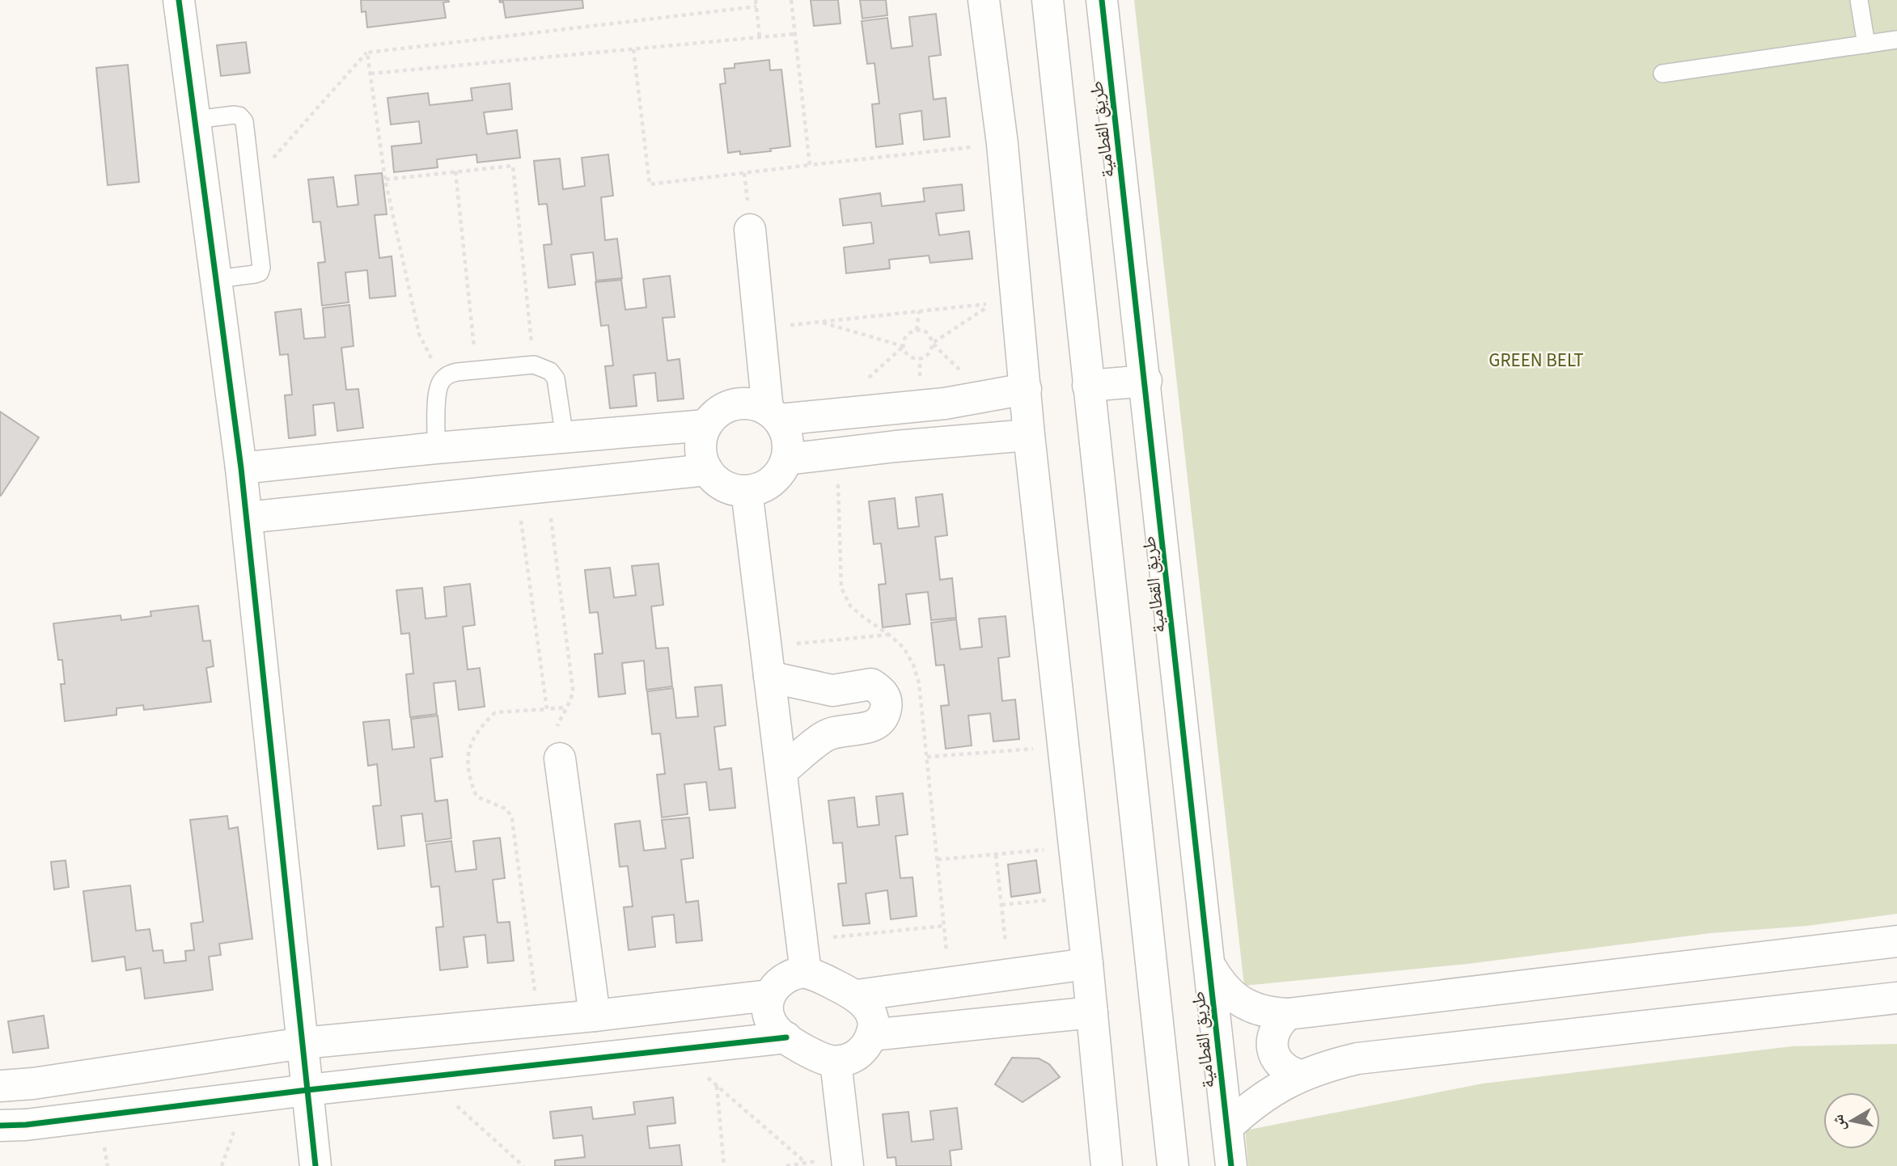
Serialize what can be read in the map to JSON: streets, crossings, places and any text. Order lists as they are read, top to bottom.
{
  "streets": {
    "street": ["طريق القطامية"]
  },
  "parks": ["GREEN BELT"],
  "north": "left"
}
